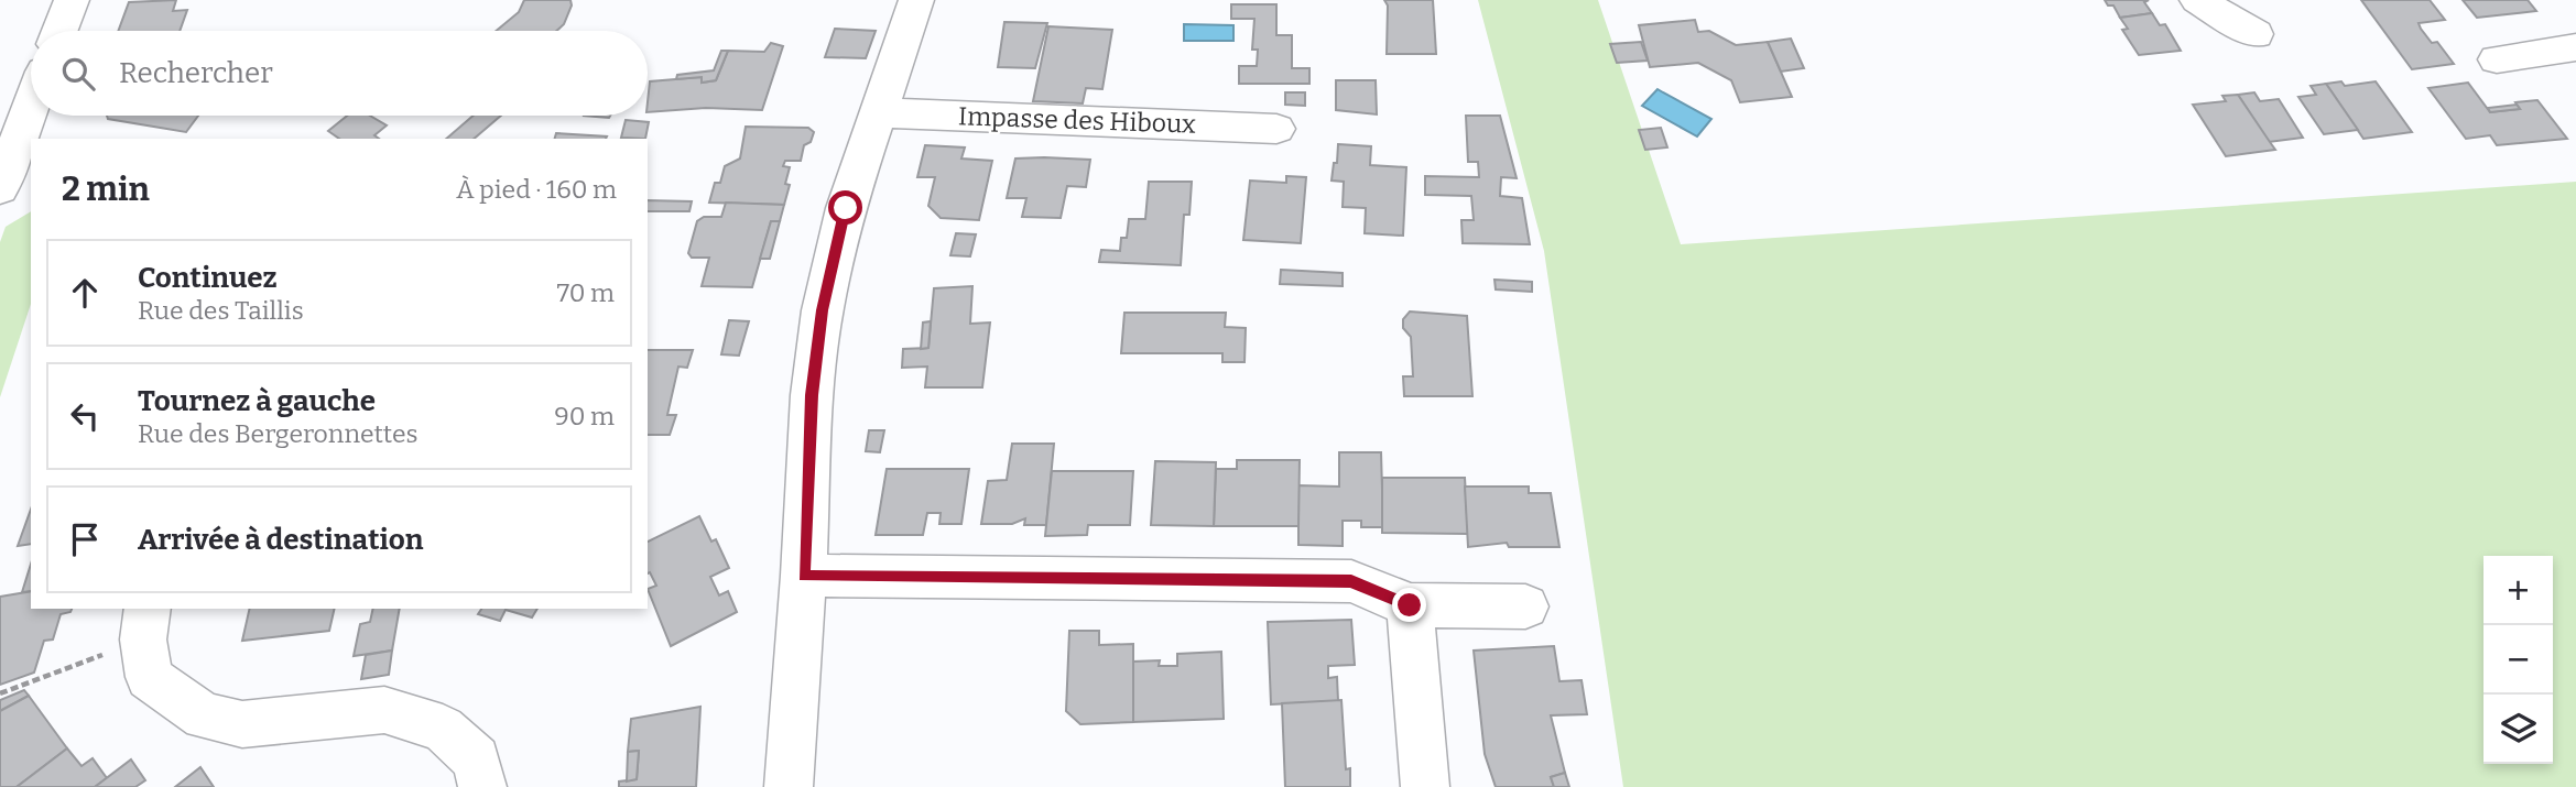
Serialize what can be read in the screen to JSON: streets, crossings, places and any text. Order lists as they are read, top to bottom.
{
  "streets": {
    "street": ["Impasse des Hiboux"]
  },
  "page": {
    "search": "Rechercher",
    "heading": ["2 min", "À pied · 160 m"],
    "list": [
      ["Continuez", "Rue des Taillis", "70 m"],
      ["Tournez à gauche", "Rue des Bergeronnettes", "90 m"],
      "Arrivée à destination"
    ],
    "map_buttons": ["+", "−"]
  }
}
